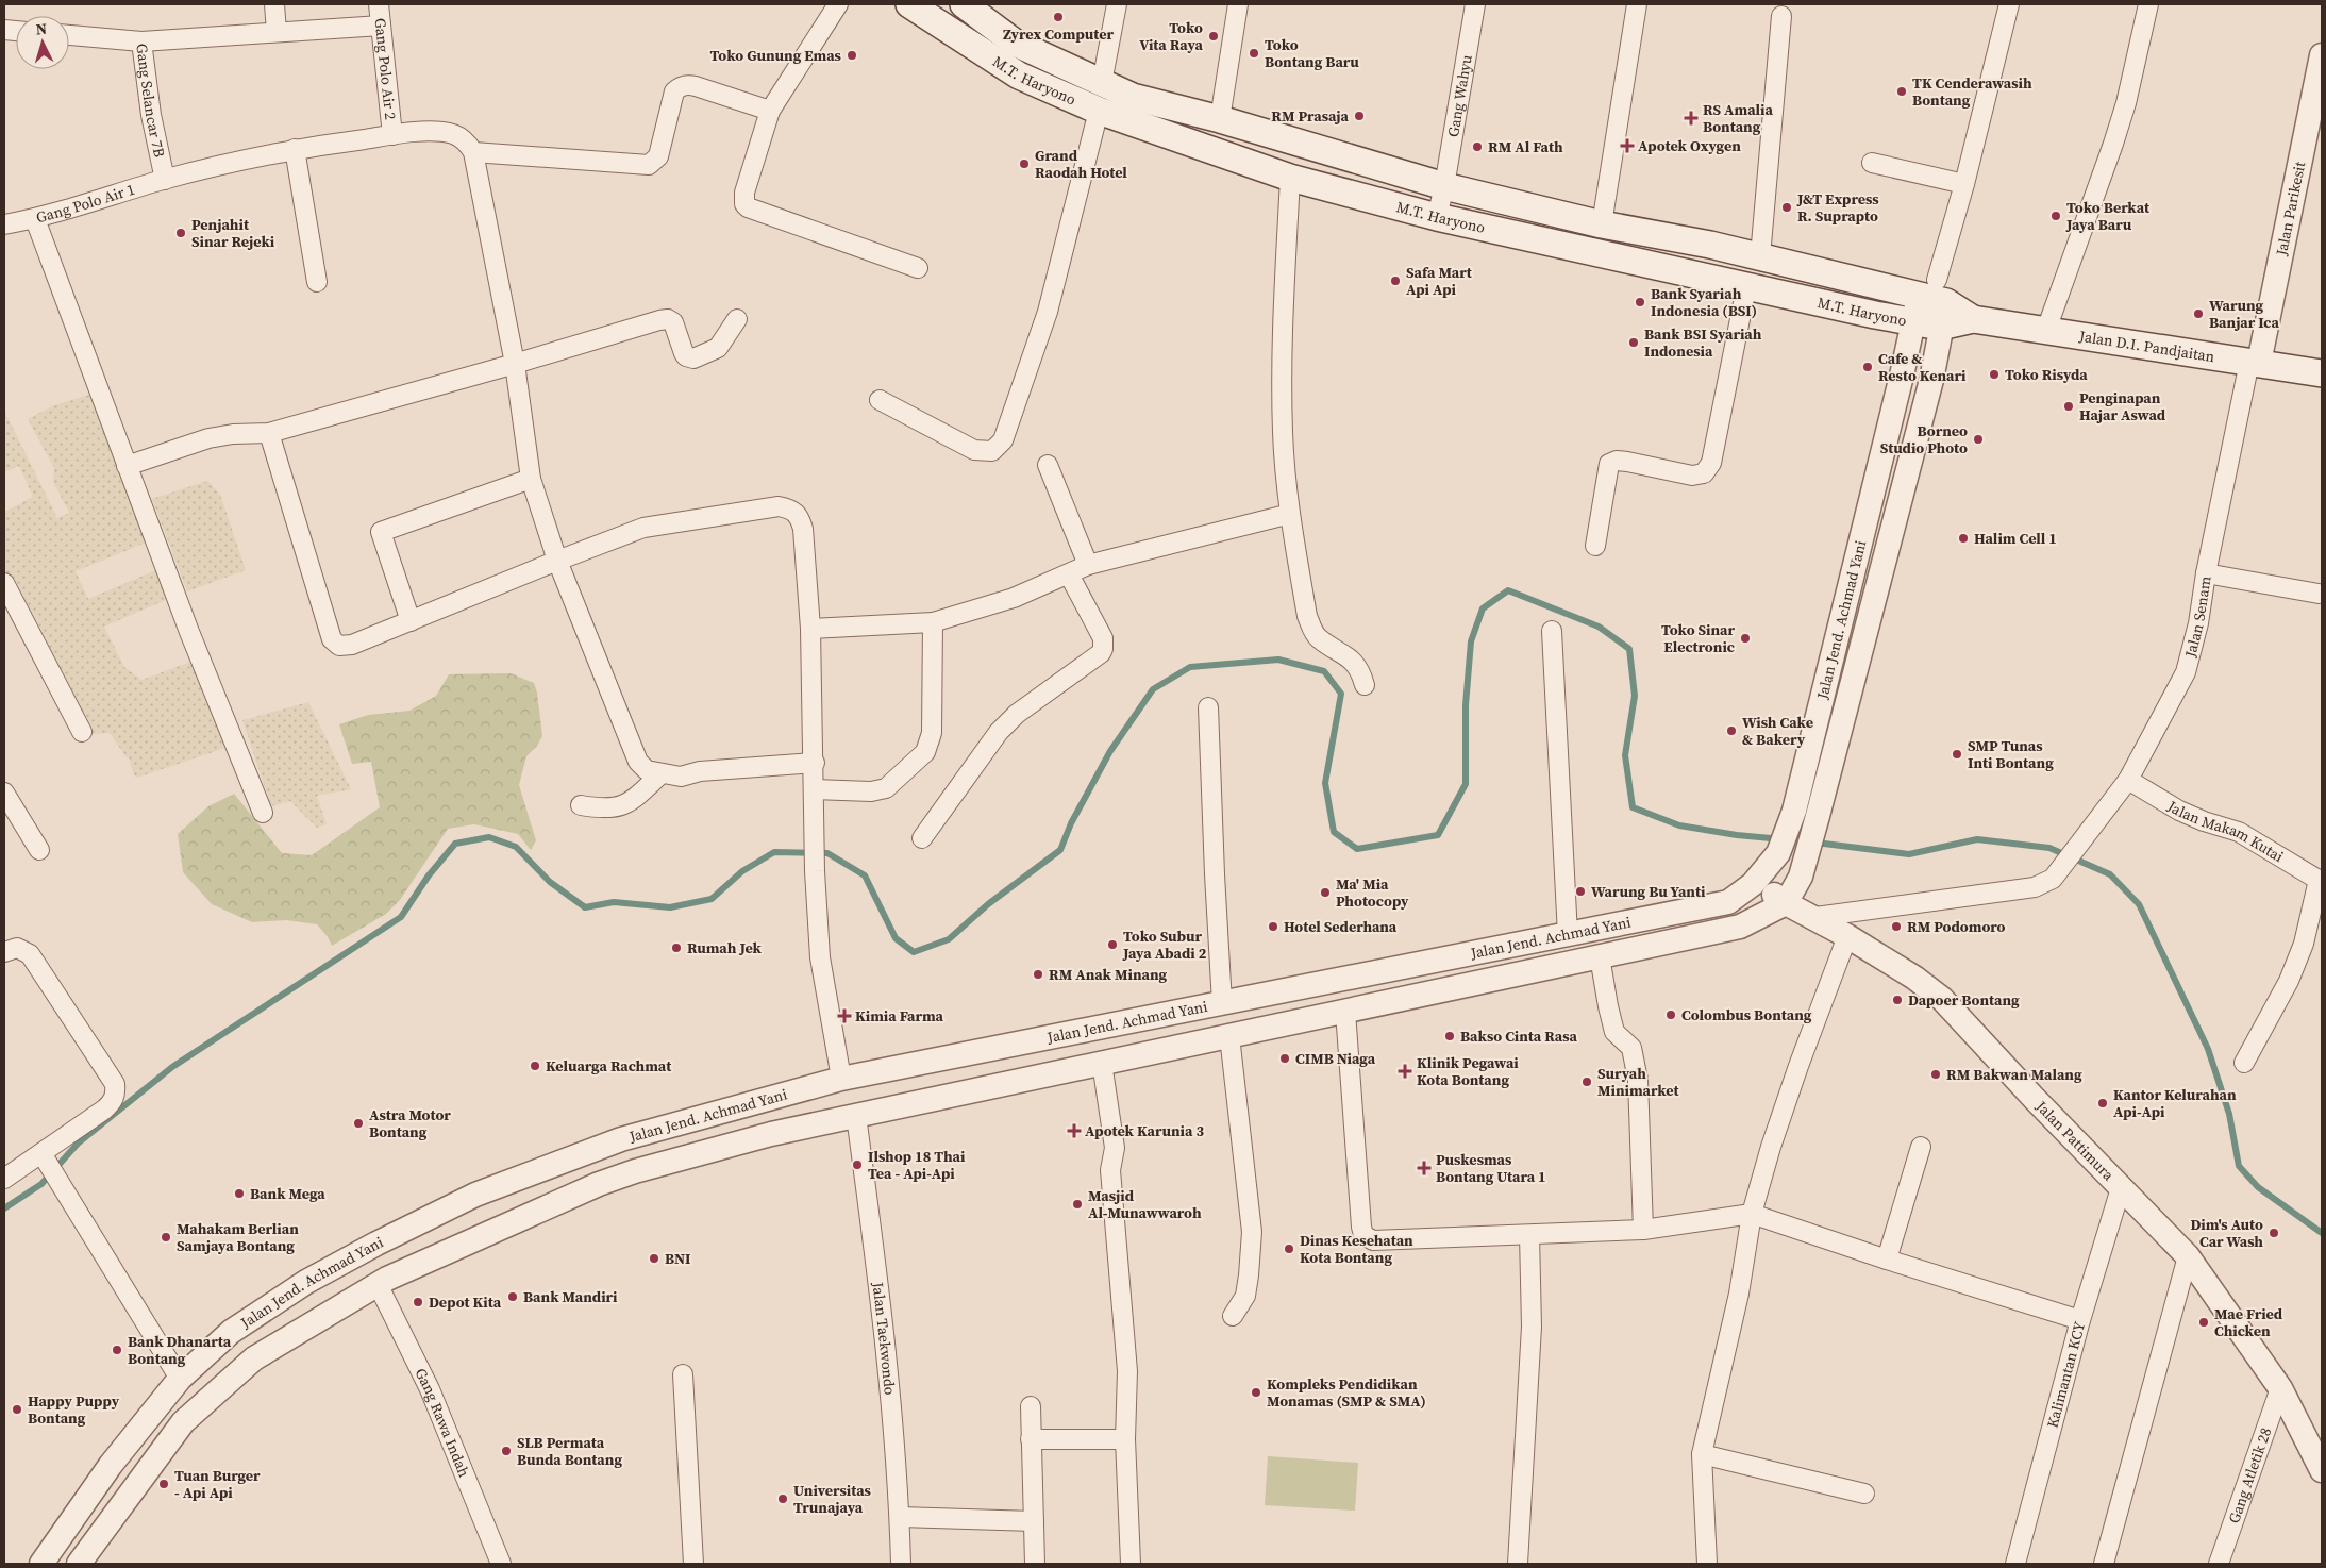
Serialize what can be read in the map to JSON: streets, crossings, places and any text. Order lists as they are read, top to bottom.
{
  "streets": {
    "main road": ["M.T. Haryono", "Jalan D.I. Pandjaitan"],
    "street": [
      "Gang Polo Air 2",
      "Gang Wahyu",
      "Gang Selancar 7B",
      "Gang Polo Air 1",
      "Jalan Parikesit",
      "Jalan Senam",
      "Jalan Jend. Achmad Yani",
      "Jalan Makam Kutai",
      "Jalan Pattimura",
      "Jalan Taekwondo",
      "Kalimantan KCY",
      "Gang Rawa Indah",
      "Gang Atletik 28"
    ]
  },
  "crossings": [
    ["Gang Polo Air 2", "Gang Polo Air 1"],
    ["M.T. Haryono", "Gang Wahyu"],
    ["M.T. Haryono", "Jalan D.I. Pandjaitan"],
    ["M.T. Haryono", "Jalan Jend. Achmad Yani"],
    ["Gang Selancar 7B", "Gang Polo Air 1"],
    ["Jalan Parikesit", "Jalan D.I. Pandjaitan"],
    ["Jalan Parikesit", "Jalan Senam"],
    ["Jalan D.I. Pandjaitan", "Jalan Senam"],
    ["Jalan Senam", "Jalan Makam Kutai"],
    ["Jalan Senam", "Jalan Pattimura"],
    ["Jalan Jend. Achmad Yani", "Jalan Pattimura"],
    ["Jalan Jend. Achmad Yani", "Jalan Taekwondo"],
    ["Jalan Jend. Achmad Yani", "Gang Rawa Indah"],
    ["Jalan Pattimura", "Kalimantan KCY"],
    ["Jalan Pattimura", "Gang Atletik 28"]
  ],
  "places": {
    "other": [
      "Zyrex Computer",
      "Toko Vita Raya",
      "Toko Bontang Baru",
      "Toko Gunung Emas",
      "TK Cenderawasih Bontang",
      "RM Prasaja",
      "RM Al Fath",
      "Grand Raodah Hotel",
      "J&T Express R. Suprapto",
      "Toko Berkat Jaya Baru",
      "Penjahit Sinar Rejeki",
      "Safa Mart Api Api",
      "Bank Syariah Indonesia (BSI)",
      "Warung Banjar Ica",
      "Bank BSI Syariah Indonesia",
      "Cafe & Resto Kenari",
      "Toko Risyda",
      "Penginapan Hajar Aswad",
      "Borneo Studio Photo",
      "Halim Cell 1",
      "Toko Sinar Electronic",
      "Wish Cake & Bakery",
      "SMP Tunas Inti Bontang",
      "Warung Bu Yanti",
      "Ma' Mia Photocopy",
      "Hotel Sederhana",
      "RM Podomoro",
      "Toko Subur Jaya Abadi 2",
      "Rumah Jek",
      "RM Anak Minang",
      "Dapoer Bontang",
      "Colombus Bontang",
      "Bakso Cinta Rasa",
      "CIMB Niaga",
      "Keluarga Rachmat",
      "RM Bakwan Malang",
      "Suryah Minimarket",
      "Kantor Kelurahan Api-Api",
      "Astra Motor Bontang",
      "Ilshop 18 Thai Tea - Api-Api",
      "Bank Mega",
      "Masjid Al-Munawwaroh",
      "Dim's Auto Car Wash",
      "Mahakam Berlian Samjaya Bontang",
      "Dinas Kesehatan Kota Bontang",
      "BNI",
      "Bank Mandiri",
      "Depot Kita",
      "Mae Fried Chicken",
      "Bank Dhanarta Bontang",
      "Kompleks Pendidikan Monamas (SMP & SMA)",
      "Happy Puppy Bontang",
      "SLB Permata Bunda Bontang",
      "Tuan Burger - Api Api",
      "Universitas Trunajaya"
    ],
    "health": [
      "RS Amalia Bontang",
      "Apotek Oxygen",
      "Kimia Farma",
      "Klinik Pegawai Kota Bontang",
      "Apotek Karunia 3",
      "Puskesmas Bontang Utara 1"
    ]
  },
  "north": "top"
}
